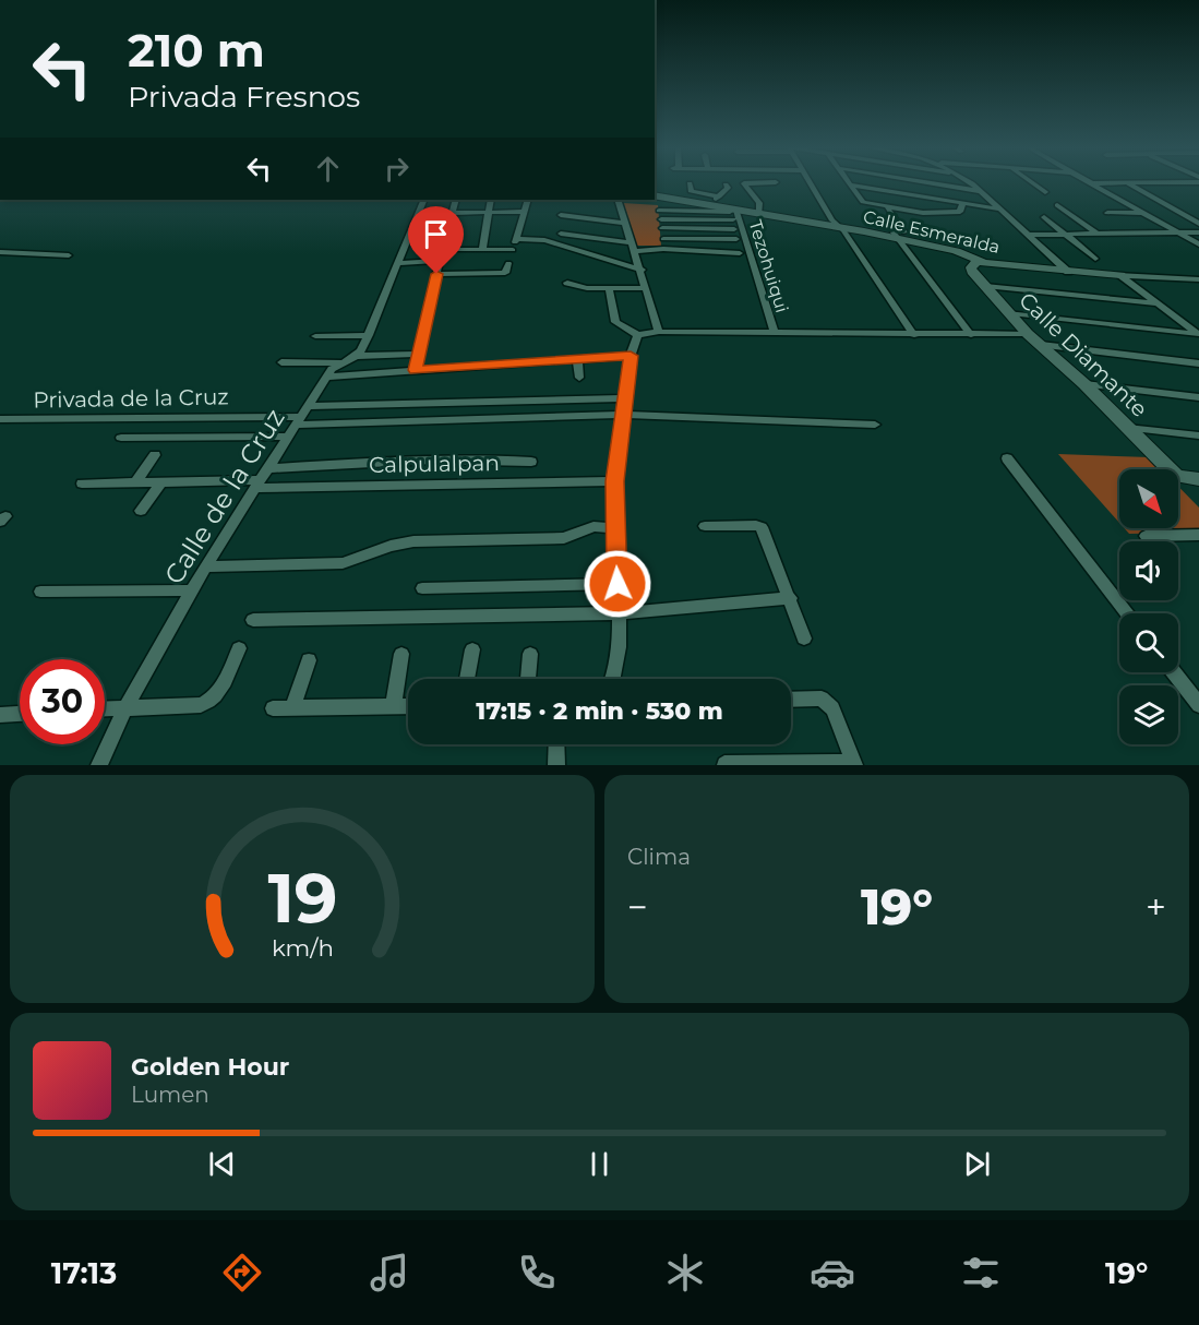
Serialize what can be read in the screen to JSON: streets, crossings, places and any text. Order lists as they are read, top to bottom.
{
  "streets": {
    "street": [
      "Calle Esmeralda",
      "Tezohuiqui",
      "Calle Diamante",
      "Privada de la Cruz",
      "Calpulalpan",
      "Calle de la Cruz"
    ]
  },
  "crossings": [
    ["Calle Esmeralda", "Tezohuiqui"],
    ["Calle Esmeralda", "Calle Diamante"],
    ["Privada de la Cruz", "Calle de la Cruz"],
    ["Calpulalpan", "Calle de la Cruz"]
  ],
  "north": "bottom right",
  "page": {
    "turn": ["210 m", "Privada Fresnos"],
    "limit": "30",
    "trip": "17:15 · 2 min · 530 m",
    "tile": "Clima",
    "heat": ["−", "19°", "+"],
    "song": ["Golden Hour", "Lumen"],
    "tabs": ["17:13", "19°"],
    "gauge": ["19", "km/h"]
  }
}
